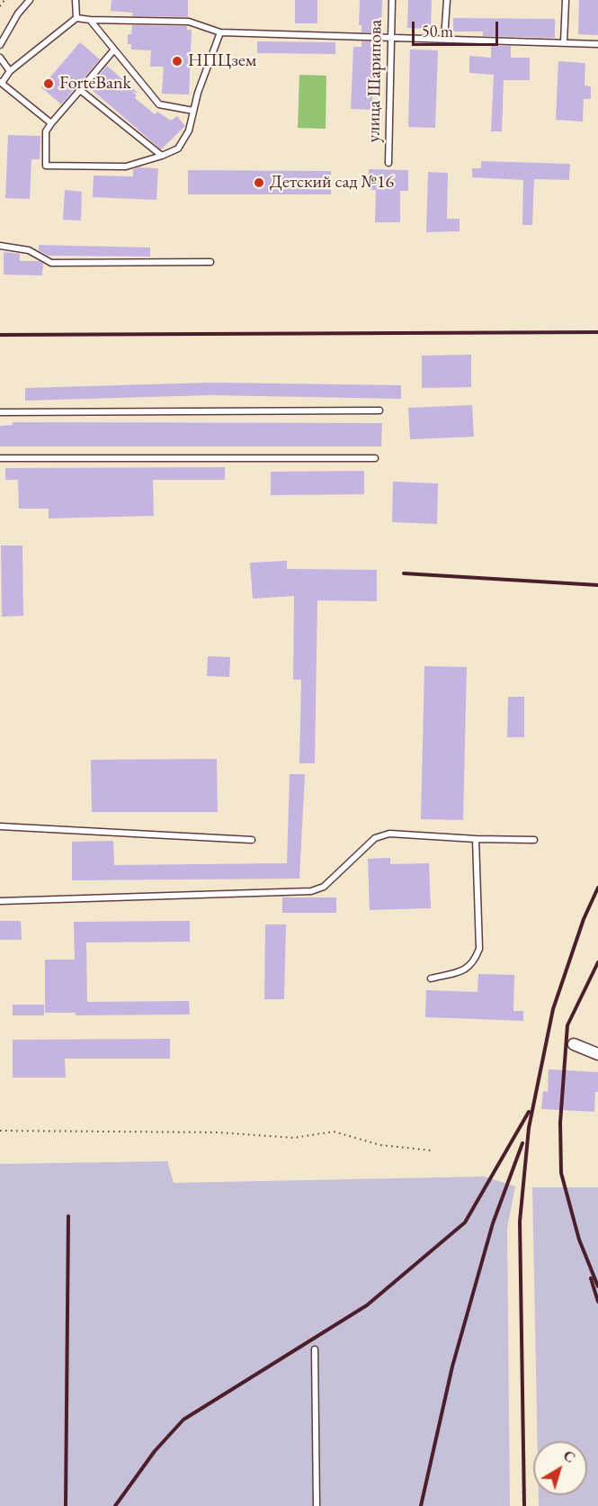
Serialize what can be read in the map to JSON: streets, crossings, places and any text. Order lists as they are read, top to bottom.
{
  "streets": {
    "lane": ["улица Шарипова"]
  },
  "places": ["НПЦзем", "ForteBank", "Детский сад №16"],
  "scale_bar": "50 m",
  "north": "top right"
}
